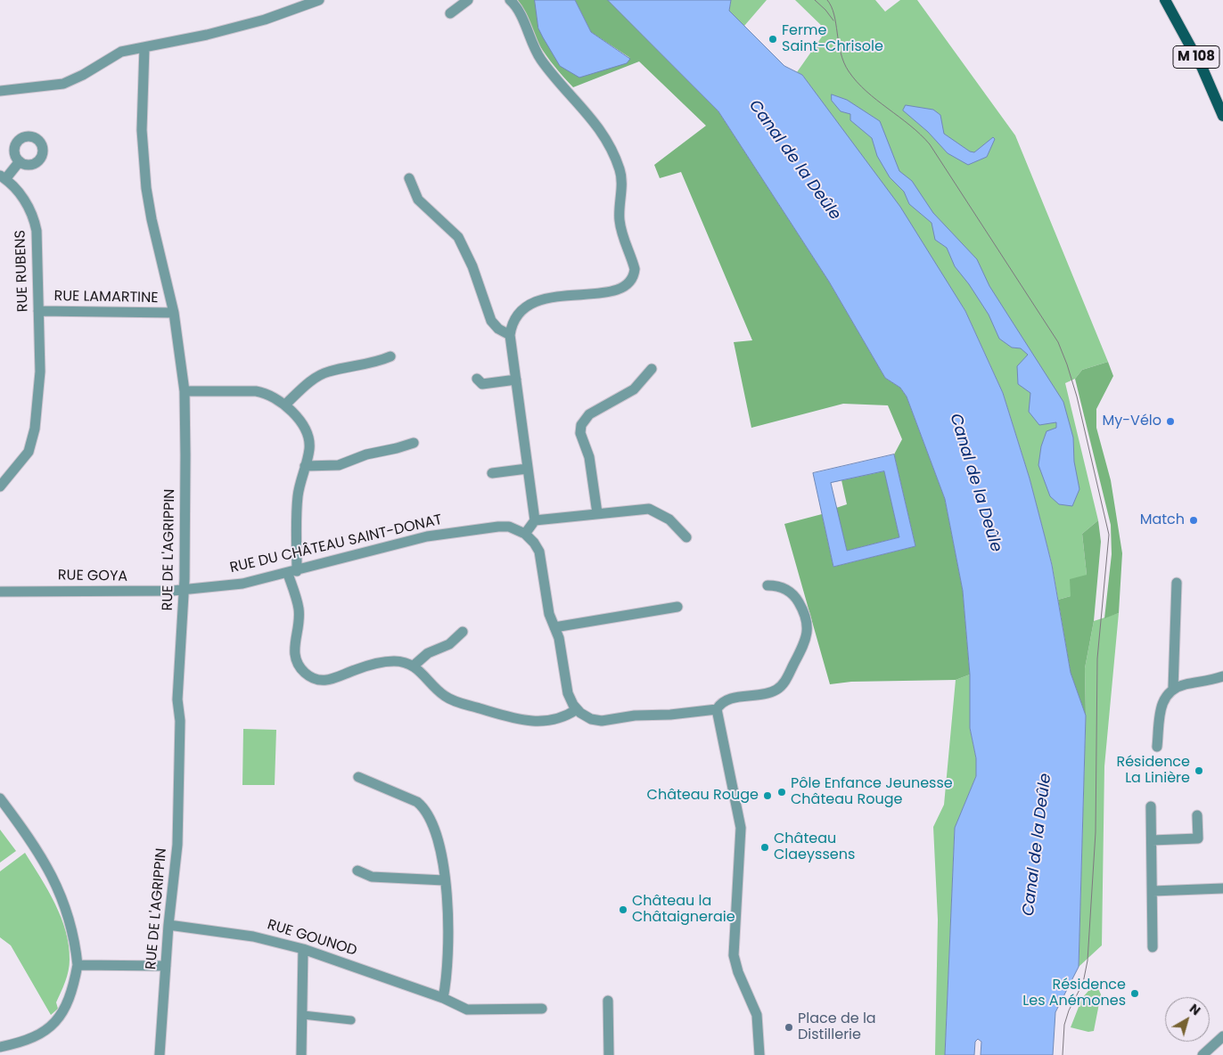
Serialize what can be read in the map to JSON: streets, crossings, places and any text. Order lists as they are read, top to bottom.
{
  "streets": {
    "main road": ["M 108"],
    "street": [
      "RUE RUBENS",
      "RUE LAMARTINE",
      "RUE DU CHÂTEAU SAINT-DONAT",
      "RUE DE L'AGRIPPIN",
      "RUE GOYA",
      "RUE GOUNOD"
    ]
  },
  "crossings": [
    ["RUE RUBENS", "RUE LAMARTINE"],
    ["RUE LAMARTINE", "RUE DE L'AGRIPPIN"],
    ["RUE DU CHÂTEAU SAINT-DONAT", "RUE DE L'AGRIPPIN"],
    ["RUE DU CHÂTEAU SAINT-DONAT", "RUE GOYA"],
    ["RUE DE L'AGRIPPIN", "RUE GOYA"],
    ["RUE DE L'AGRIPPIN", "RUE GOUNOD"]
  ],
  "water": ["Canal de la Deûle"],
  "places": [
    "Ferme Saint-Chrisole",
    "My-Vélo",
    "Match",
    "Résidence La Linière",
    "Pôle Enfance Jeunesse Château Rouge",
    "Château Rouge",
    "Château Claeyssens",
    "Château la Châtaigneraie",
    "Résidence Les Anémones",
    "Place de la Distillerie"
  ],
  "north": "top right"
}
